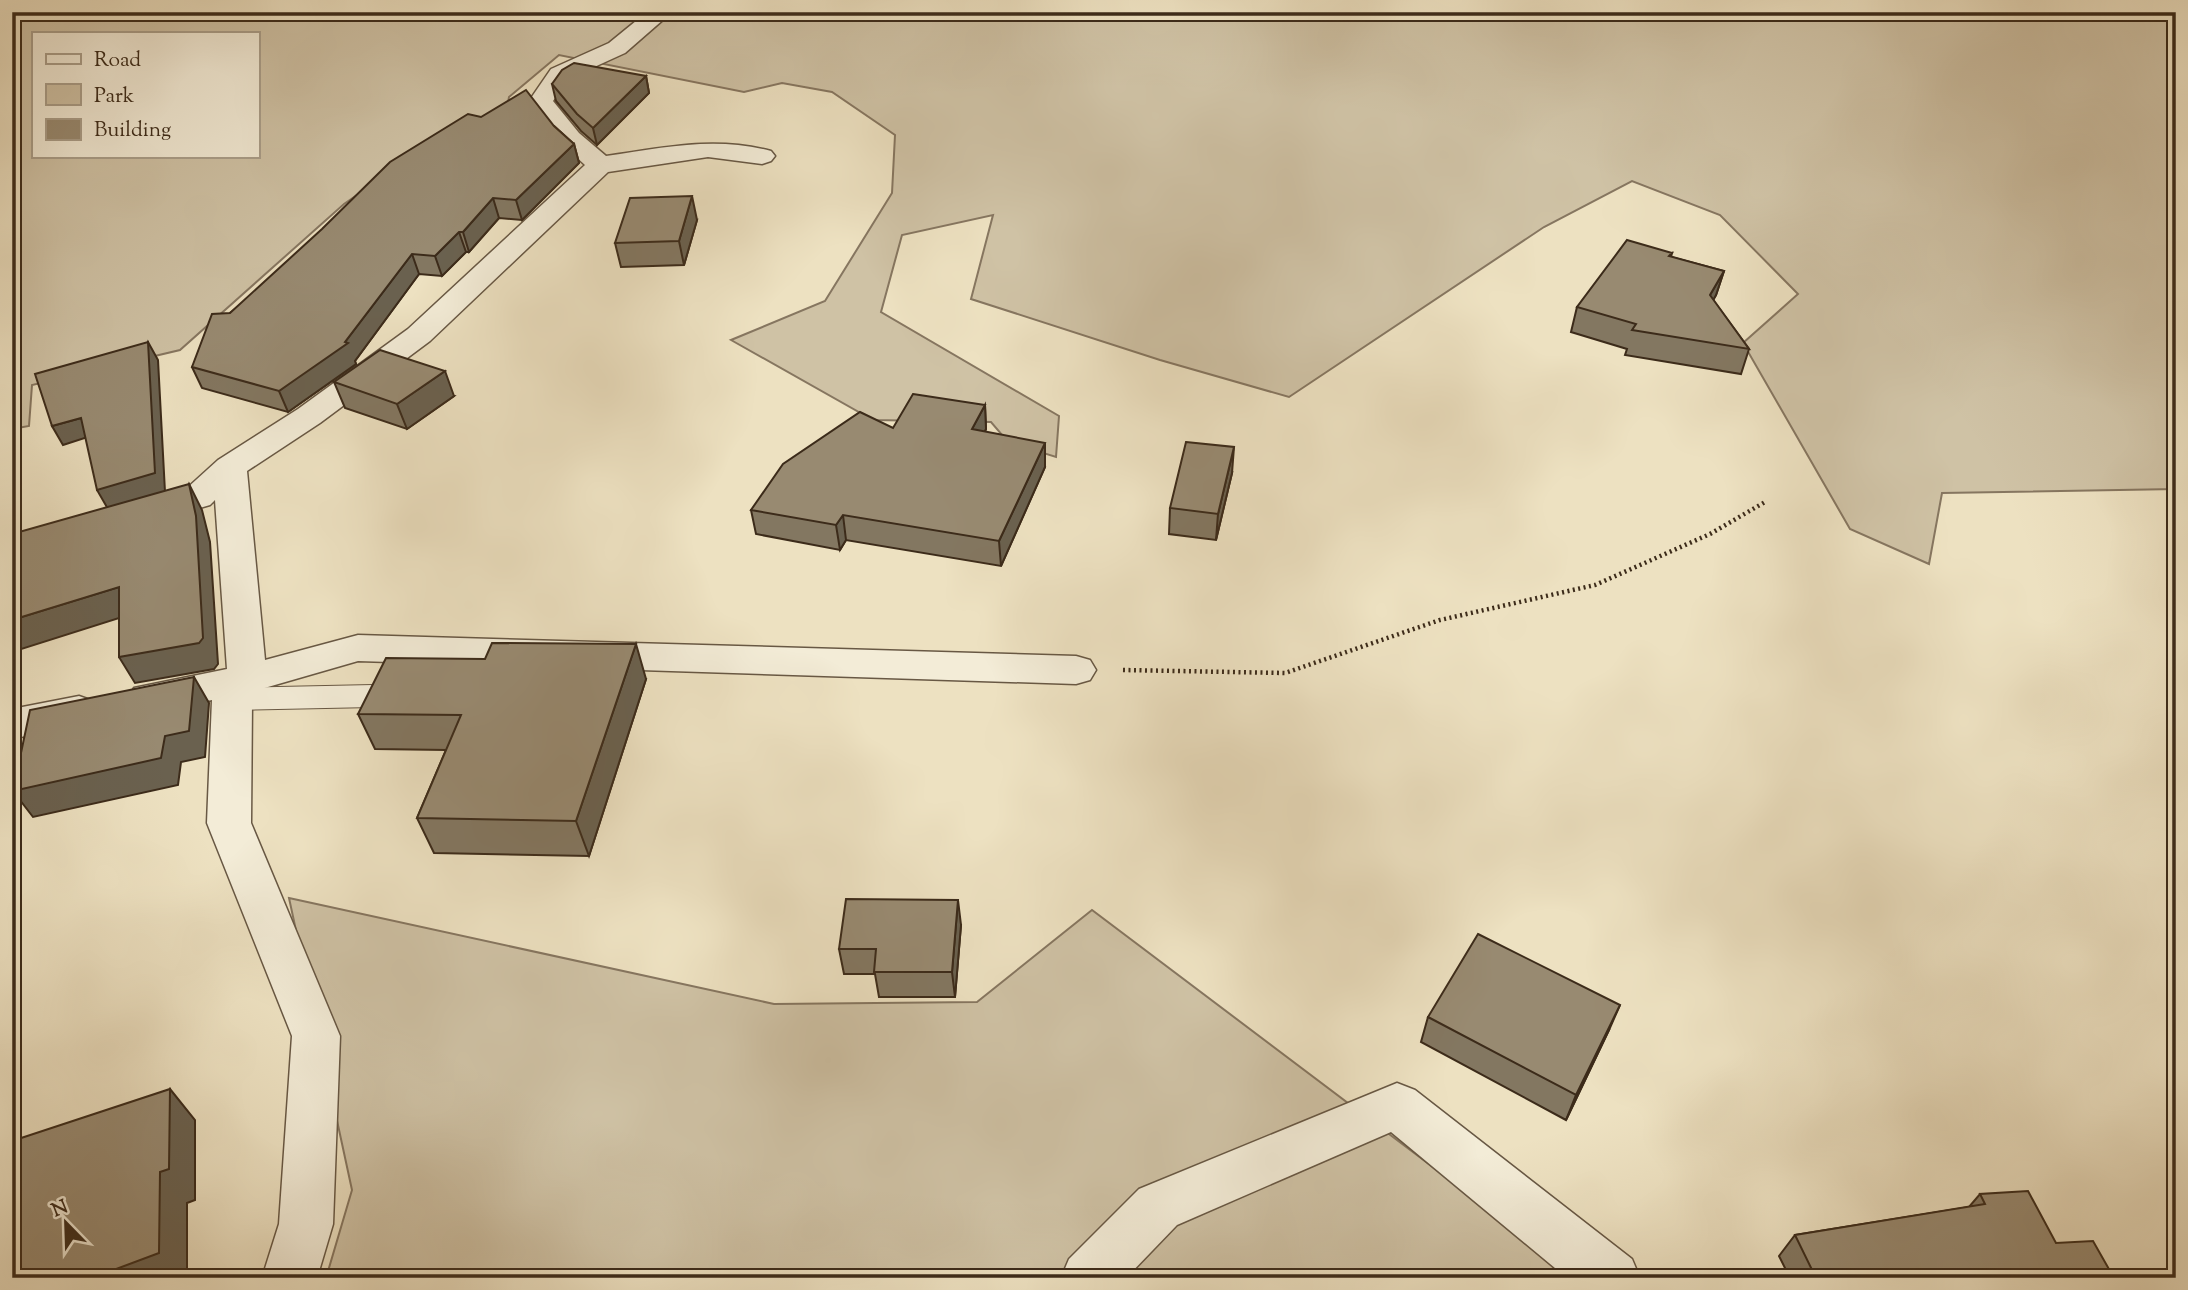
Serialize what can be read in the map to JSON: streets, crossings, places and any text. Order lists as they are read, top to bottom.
{
  "legend": ["Road", "Park", "Building"],
  "north": "top left"
}
